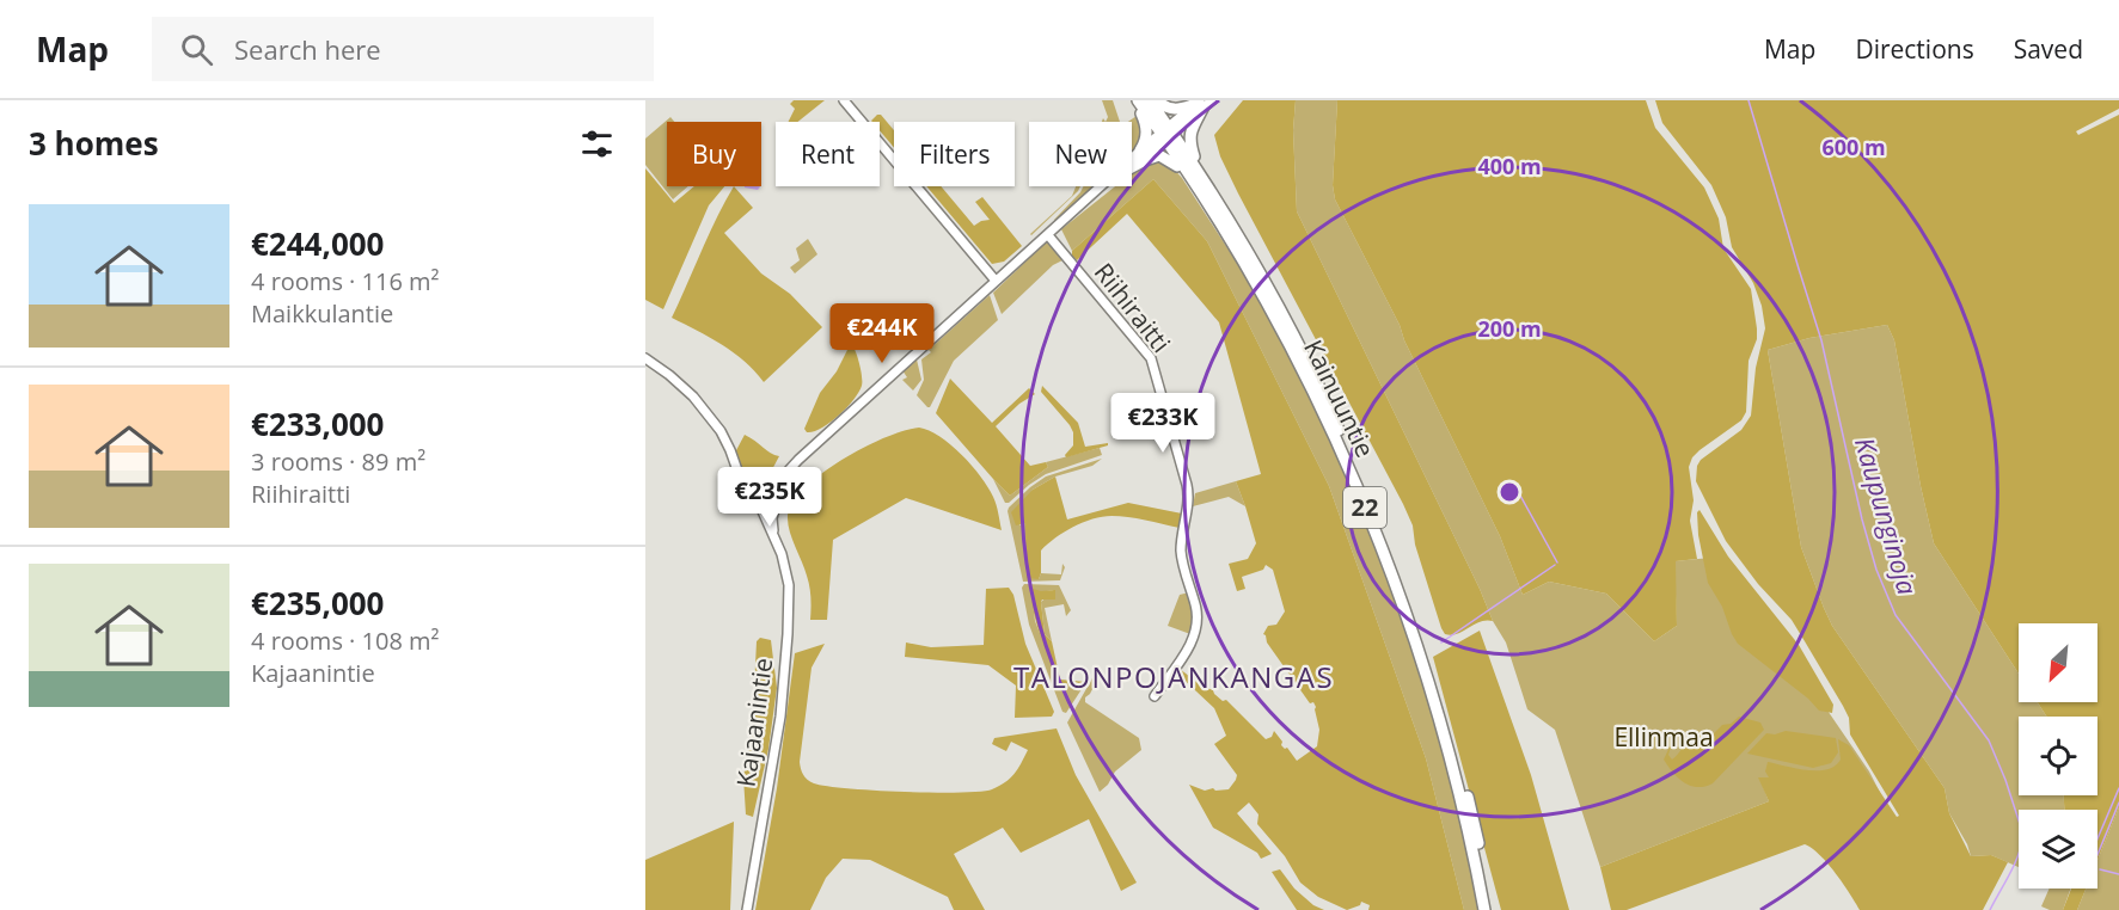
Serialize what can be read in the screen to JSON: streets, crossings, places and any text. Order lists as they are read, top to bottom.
{
  "streets": {
    "highway": ["Kainuuntie", "22"],
    "main road": ["Riihiraitti", "Kajaanintie"]
  },
  "districts": ["TALONPOJANKANGAS"],
  "water": ["Kaupunginoja"],
  "parks": ["Ellinmaa"],
  "north": "bottom left",
  "page": {
    "header": "Map",
    "search": "Search here",
    "nav": ["Map", "Directions", "Saved"],
    "heading": "3 homes",
    "chip": [
      "Buy",
      "Rent",
      "Filters",
      "New"
    ],
    "list": [
      {
        "name": "€244,000",
        "note": "4 rooms · 116 m² · Maikkulantie"
      },
      {
        "name": "€233,000",
        "note": "3 rooms · 89 m² · Riihiraitti"
      },
      {
        "name": "€235,000",
        "note": "4 rooms · 108 m² · Kajaanintie"
      }
    ],
    "price": ["€244K", "€233K", "€235K"]
  },
  "rings": ["600 m", "400 m", "200 m"]
}
